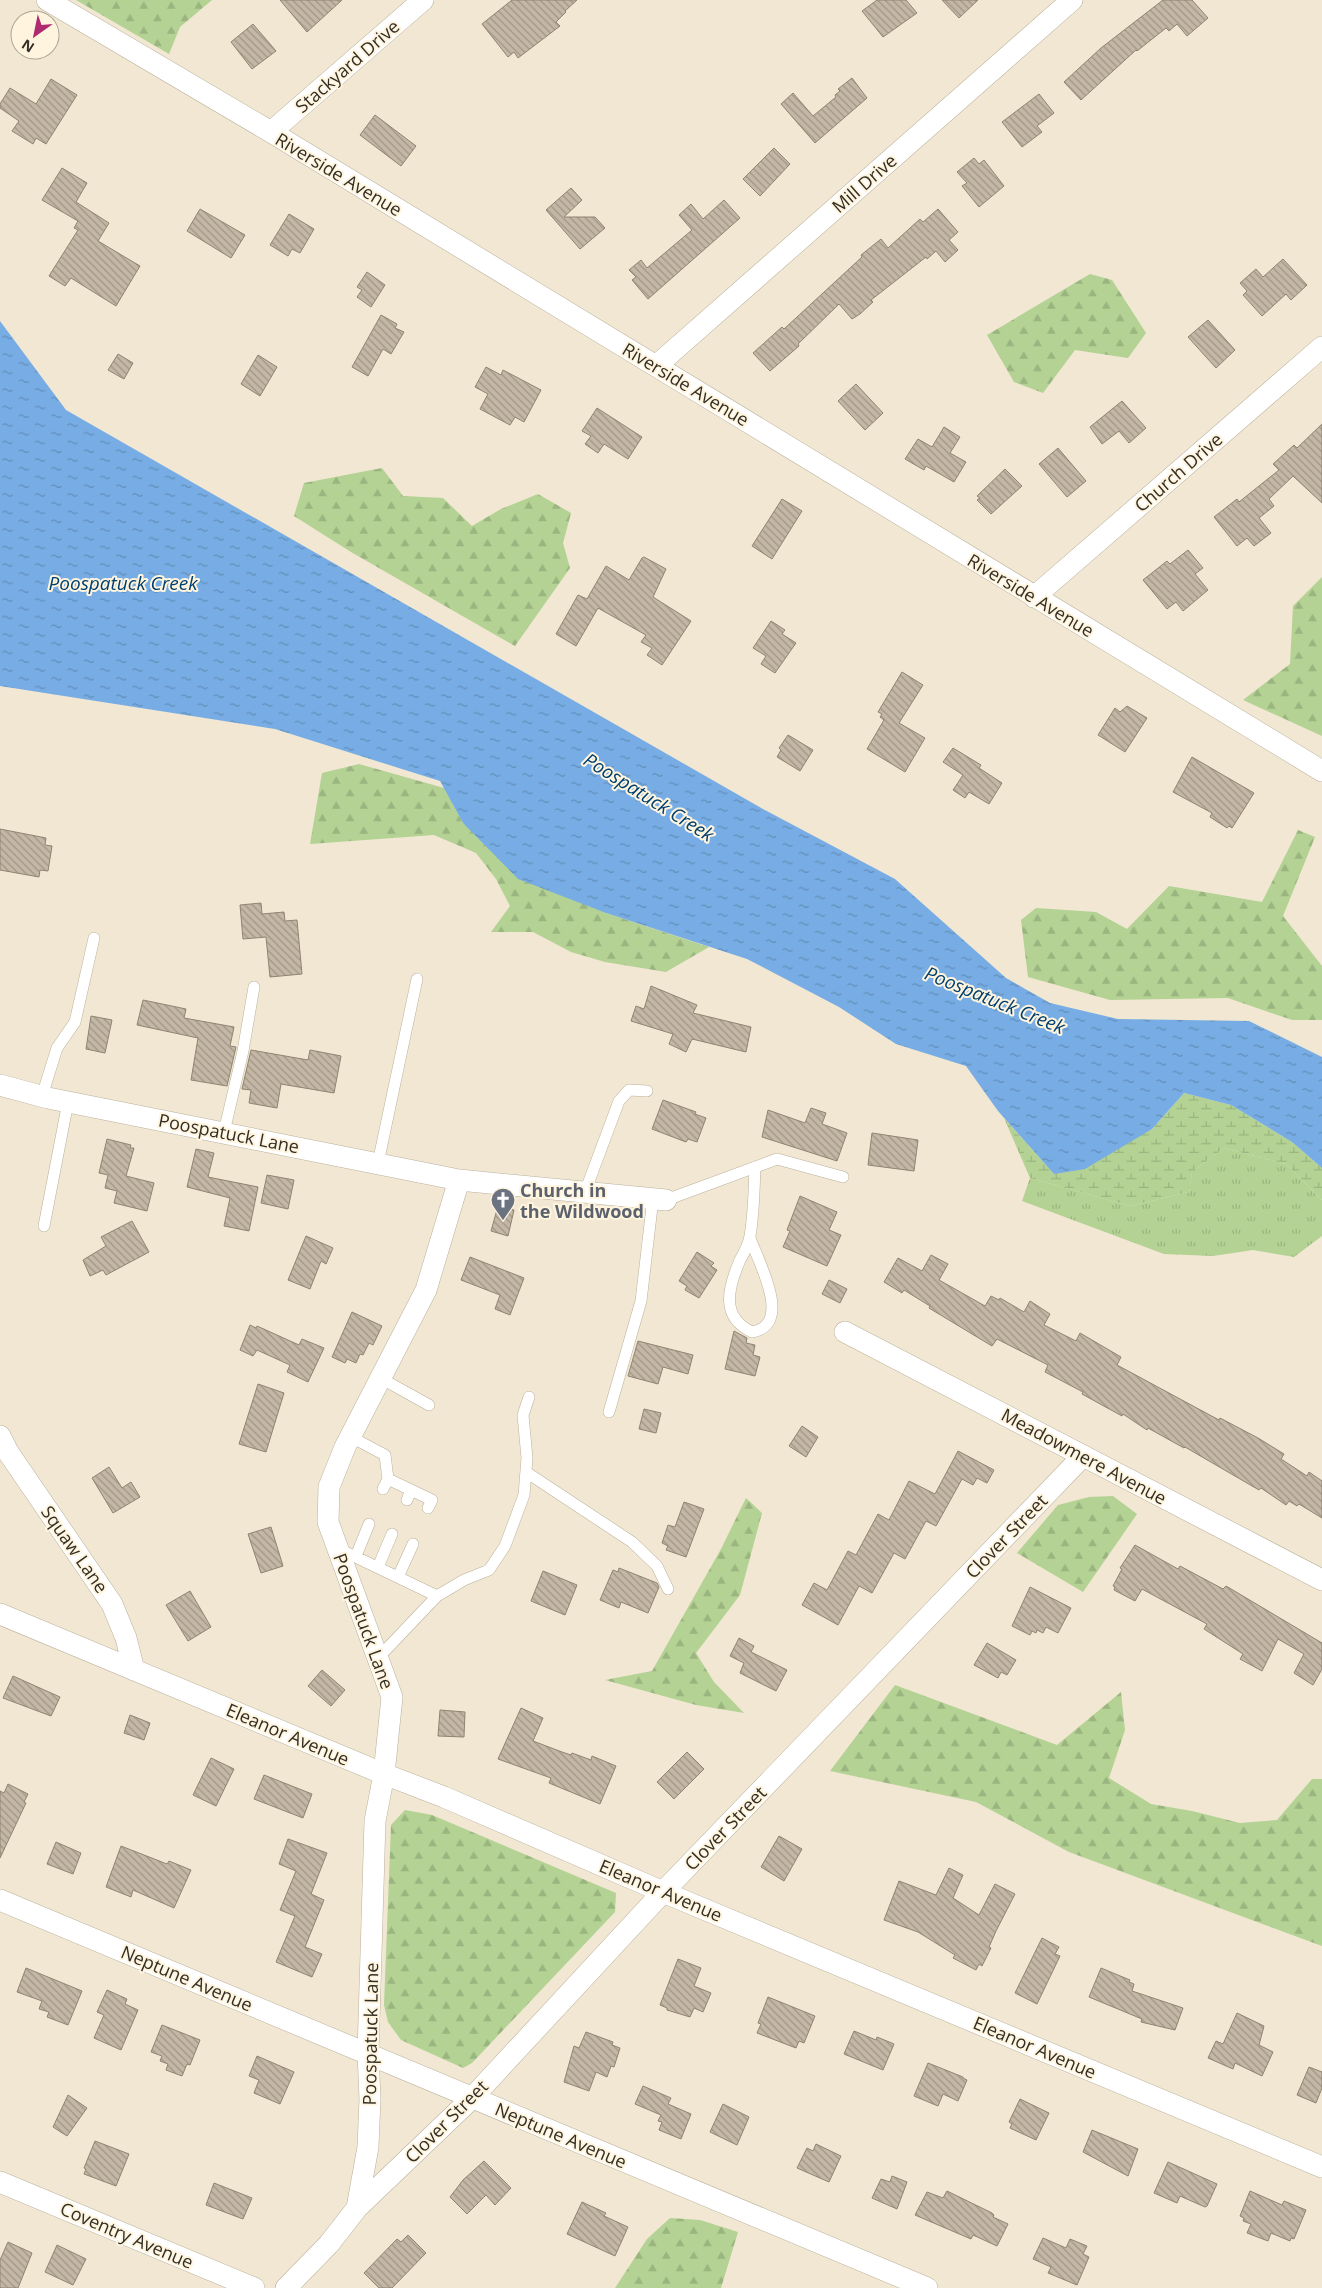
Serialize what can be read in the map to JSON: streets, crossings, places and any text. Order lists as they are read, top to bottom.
{
  "streets": {
    "street": [
      "Stackyard Drive",
      "Riverside Avenue",
      "Mill Drive",
      "Church Drive",
      "Poospatuck Lane",
      "Meadowmere Avenue",
      "Clover Street",
      "Squaw Lane",
      "Eleanor Avenue",
      "Neptune Avenue",
      "Coventry Avenue"
    ]
  },
  "crossings": [
    ["Stackyard Drive", "Riverside Avenue"],
    ["Riverside Avenue", "Mill Drive"],
    ["Riverside Avenue", "Church Drive"],
    ["Poospatuck Lane", "Clover Street"],
    ["Poospatuck Lane", "Eleanor Avenue"],
    ["Poospatuck Lane", "Neptune Avenue"],
    ["Meadowmere Avenue", "Clover Street"],
    ["Clover Street", "Eleanor Avenue"],
    ["Clover Street", "Neptune Avenue"],
    ["Squaw Lane", "Eleanor Avenue"]
  ],
  "water": ["Poospatuck Creek"],
  "places": {
    "church": ["Church in the Wildwood"]
  },
  "north": "bottom left"
}
